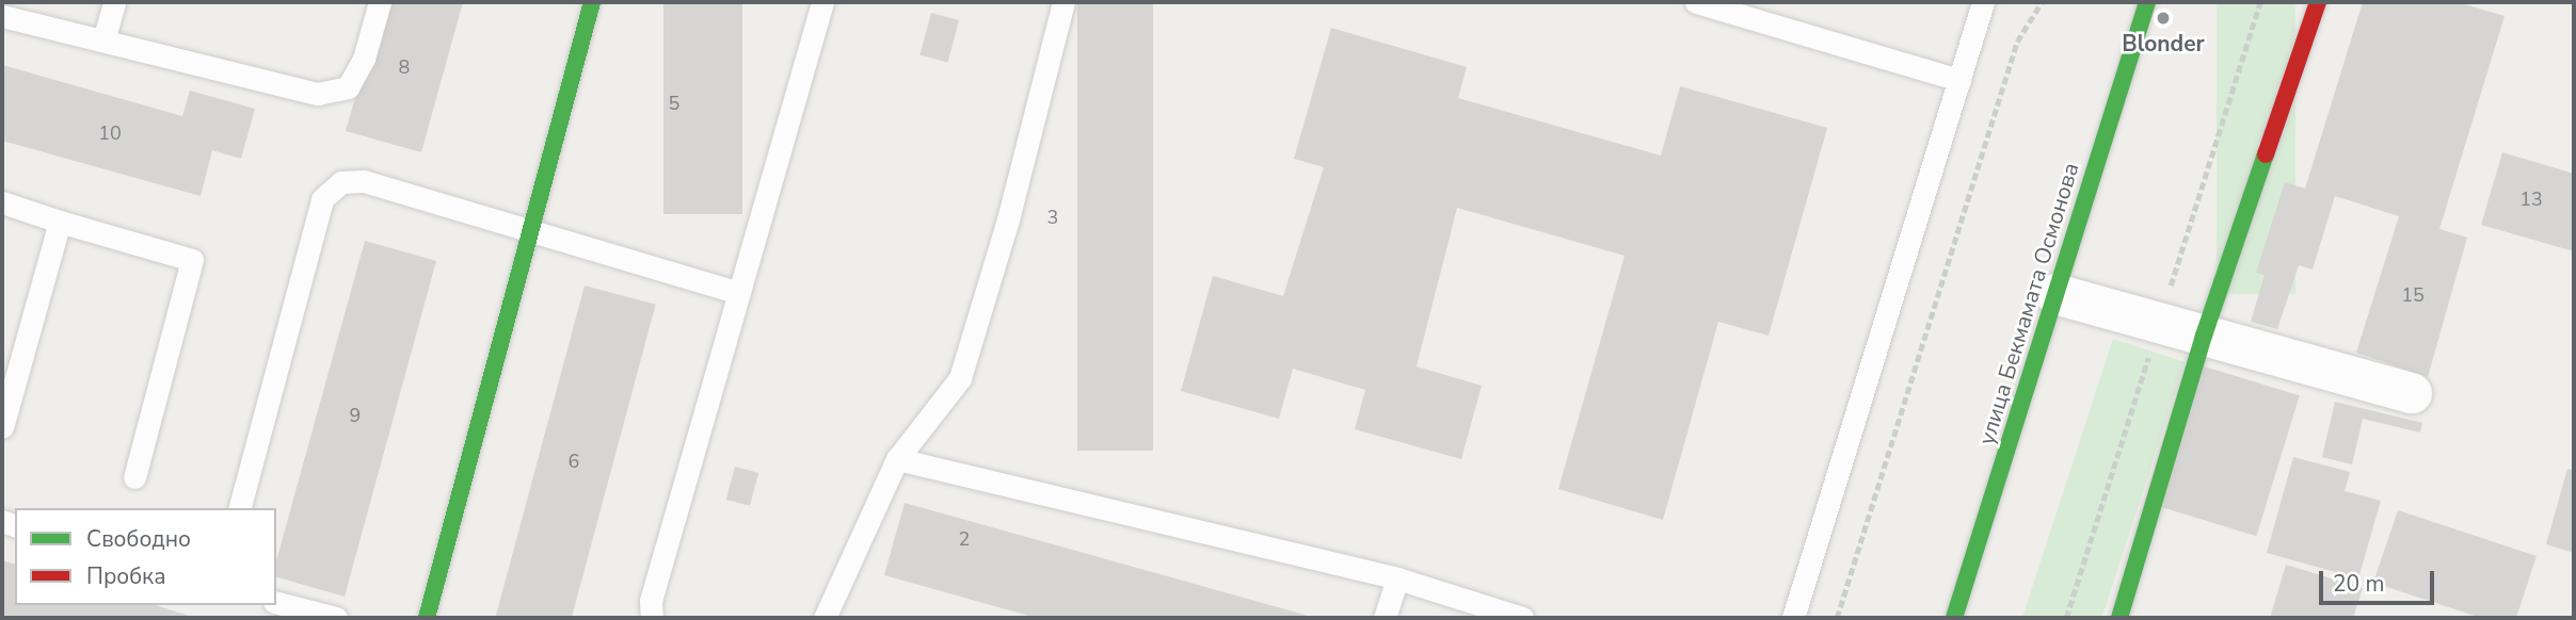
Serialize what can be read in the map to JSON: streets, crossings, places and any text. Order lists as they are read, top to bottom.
{
  "streets": {
    "main road": ["улица Бекмамата Осмонова"]
  },
  "places": ["Blonder"],
  "house_numbers": [
    "8",
    "5",
    "10",
    "13",
    "3",
    "15",
    "9",
    "6",
    "2"
  ],
  "legend": ["Свободно", "Пробка"],
  "scale_bar": "20 m"
}
